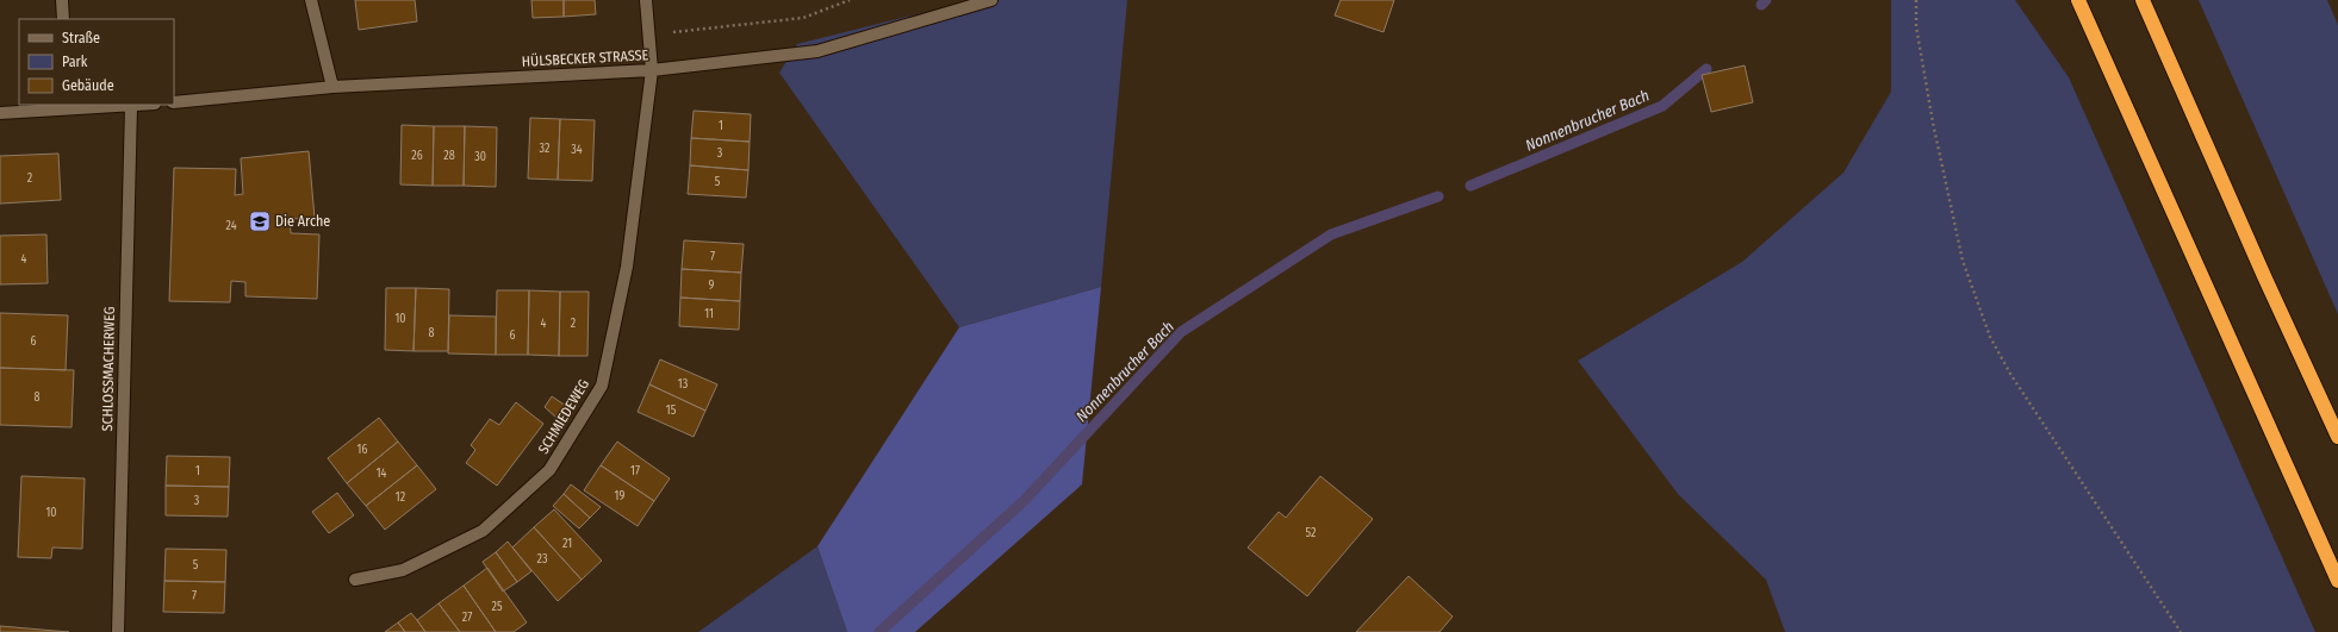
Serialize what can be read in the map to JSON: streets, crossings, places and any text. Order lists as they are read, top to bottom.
{
  "streets": {
    "street": ["HÜLSBECKER STRASSE", "SCHLOSSMACHERWEG", "SCHMIEDEWEG"]
  },
  "crossings": [
    ["HÜLSBECKER STRASSE", "SCHMIEDEWEG"]
  ],
  "water": ["Nonnenbrucher Bach"],
  "places": {
    "school or university": ["Die Arche"]
  },
  "house_numbers": [
    "1",
    "32",
    "34",
    "3",
    "26",
    "28",
    "30",
    "2",
    "5",
    "24",
    "7",
    "4",
    "9",
    "11",
    "10",
    "4",
    "2",
    "8",
    "6",
    "6",
    "13",
    "8",
    "15",
    "16",
    "1",
    "17",
    "14",
    "19",
    "12",
    "3",
    "10",
    "52",
    "21",
    "23",
    "5",
    "7",
    "25",
    "27"
  ],
  "legend": ["Straße", "Park", "Gebäude"]
}
